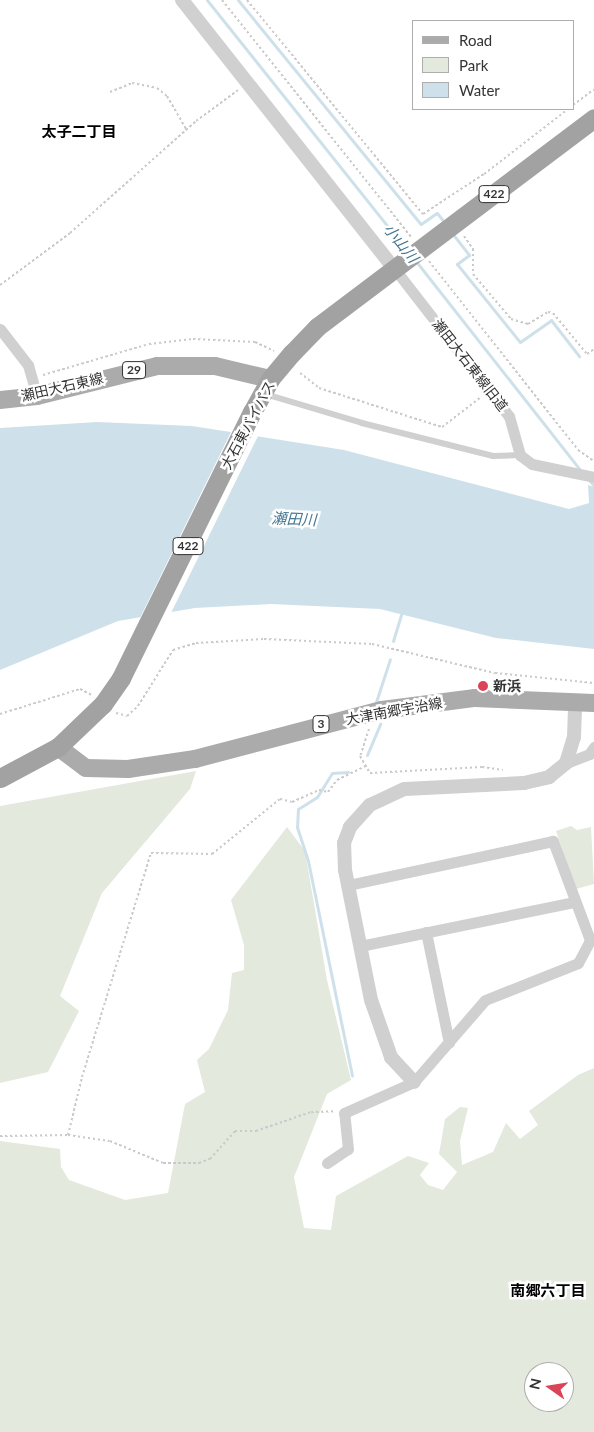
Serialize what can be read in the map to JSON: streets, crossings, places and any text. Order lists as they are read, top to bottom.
{
  "streets": {
    "highway": ["422", "大石東バイパス"],
    "main road": [
      "29",
      "瀬田大石東線",
      "大津南郷宇治線",
      "3"
    ],
    "street": ["瀬田大石東線旧道"]
  },
  "crossings": [
    ["422", "大石東バイパス"],
    ["422", "大津南郷宇治線"],
    ["瀬田大石東線旧道", "大石東バイパス"],
    ["瀬田大石東線", "大石東バイパス"],
    ["大石東バイパス", "大津南郷宇治線"]
  ],
  "districts": ["太子二丁目", "南郷六丁目"],
  "water": ["小山川", "瀬田川"],
  "places": ["新浜"],
  "legend": ["Road", "Park", "Water"],
  "north": "left"
}
